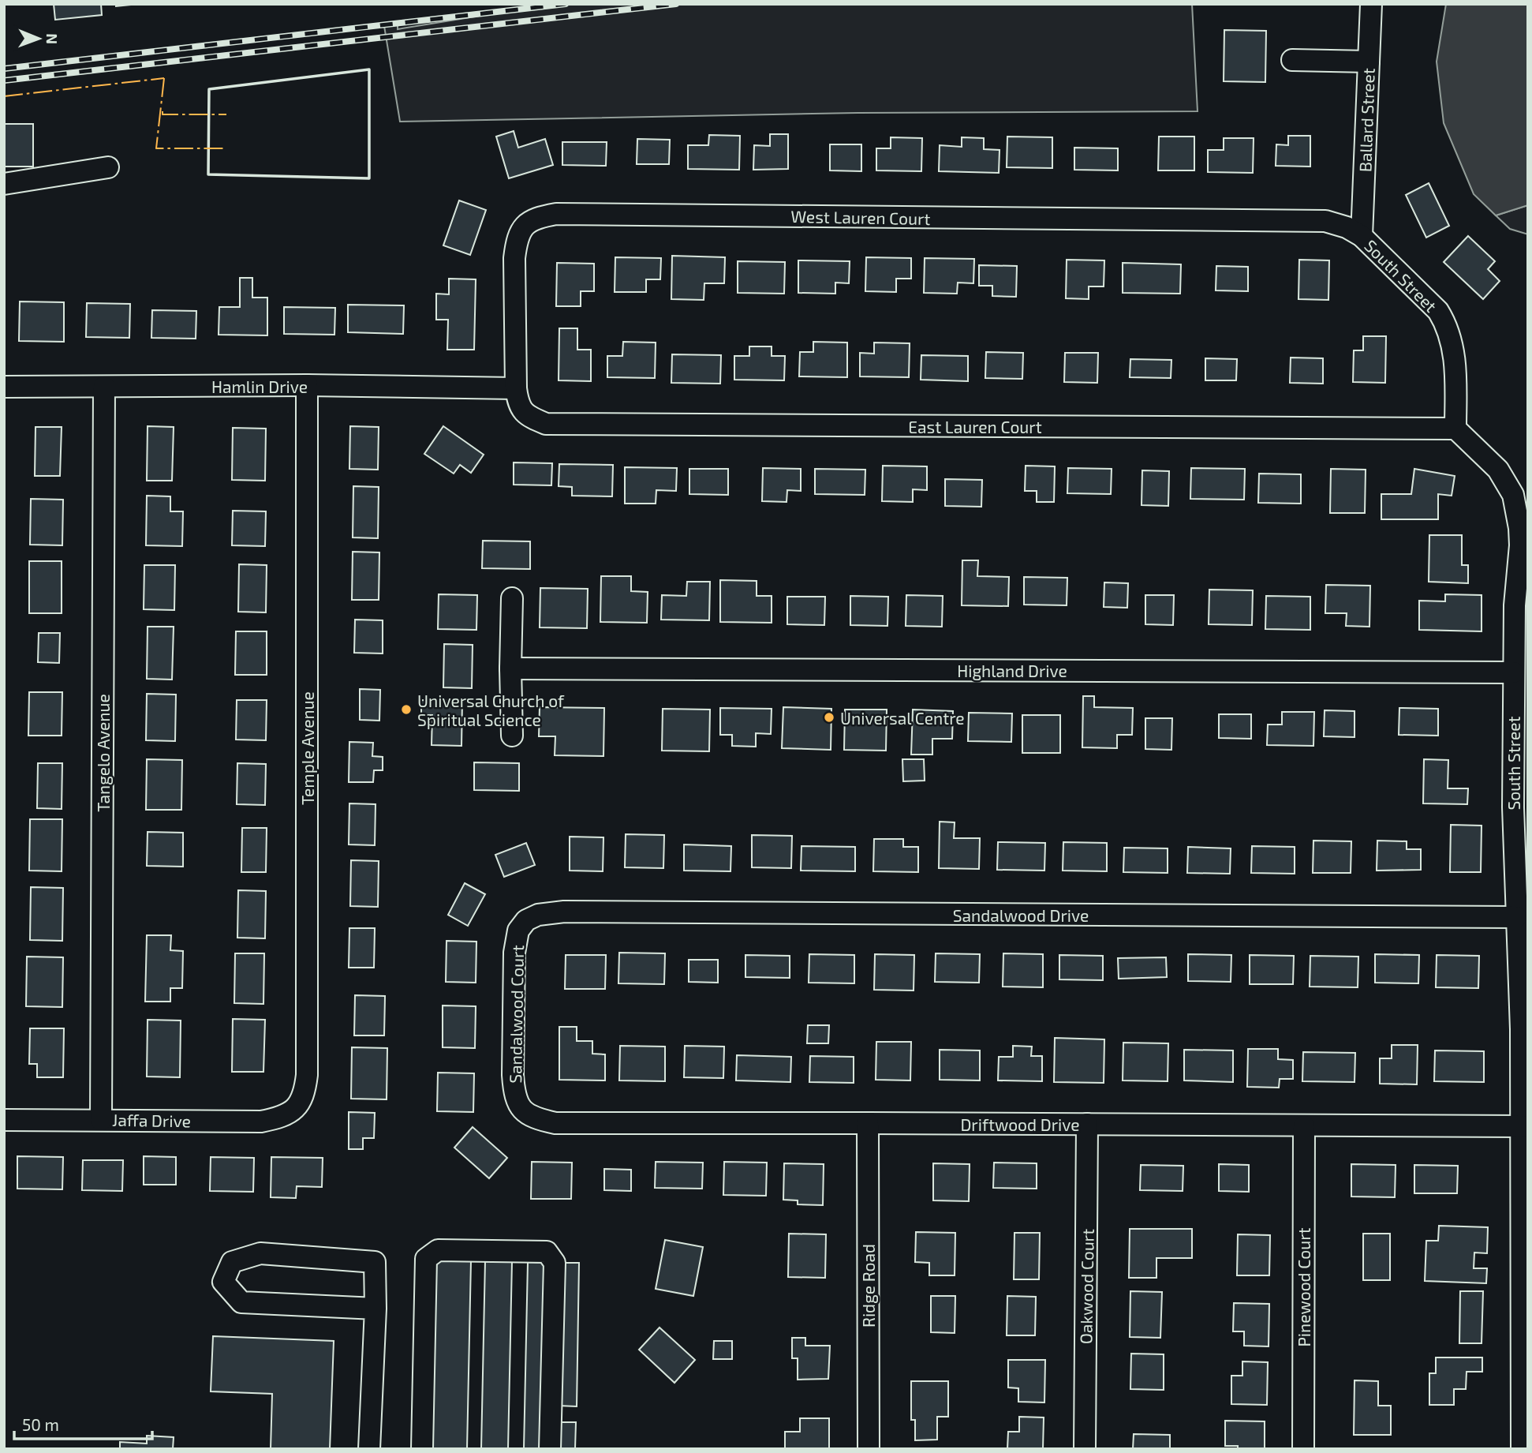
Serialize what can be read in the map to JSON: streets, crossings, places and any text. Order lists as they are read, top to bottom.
{
  "streets": {
    "street": [
      "Ballard Street",
      "West Lauren Court",
      "South Street",
      "Hamlin Drive",
      "East Lauren Court",
      "Highland Drive",
      "Temple Avenue",
      "Tangelo Avenue",
      "Sandalwood Drive",
      "Sandalwood Court",
      "Jaffa Drive",
      "Driftwood Drive",
      "Ridge Road",
      "Oakwood Court",
      "Pinewood Court"
    ]
  },
  "crossings": [
    ["Ballard Street", "West Lauren Court"],
    ["Ballard Street", "South Street"],
    ["West Lauren Court", "South Street"],
    ["West Lauren Court", "Hamlin Drive"],
    ["West Lauren Court", "East Lauren Court"],
    ["South Street", "East Lauren Court"],
    ["South Street", "Highland Drive"],
    ["South Street", "Sandalwood Drive"],
    ["South Street", "Driftwood Drive"],
    ["Hamlin Drive", "East Lauren Court"],
    ["Hamlin Drive", "Temple Avenue"],
    ["Hamlin Drive", "Tangelo Avenue"],
    ["Temple Avenue", "Jaffa Drive"],
    ["Tangelo Avenue", "Jaffa Drive"],
    ["Sandalwood Drive", "Sandalwood Court"],
    ["Sandalwood Court", "Driftwood Drive"],
    ["Driftwood Drive", "Ridge Road"],
    ["Driftwood Drive", "Oakwood Court"],
    ["Driftwood Drive", "Pinewood Court"]
  ],
  "places": ["Universal Church of Spiritual Science", "Universal Centre"],
  "scale_bar": "50 m",
  "north": "right"
}
